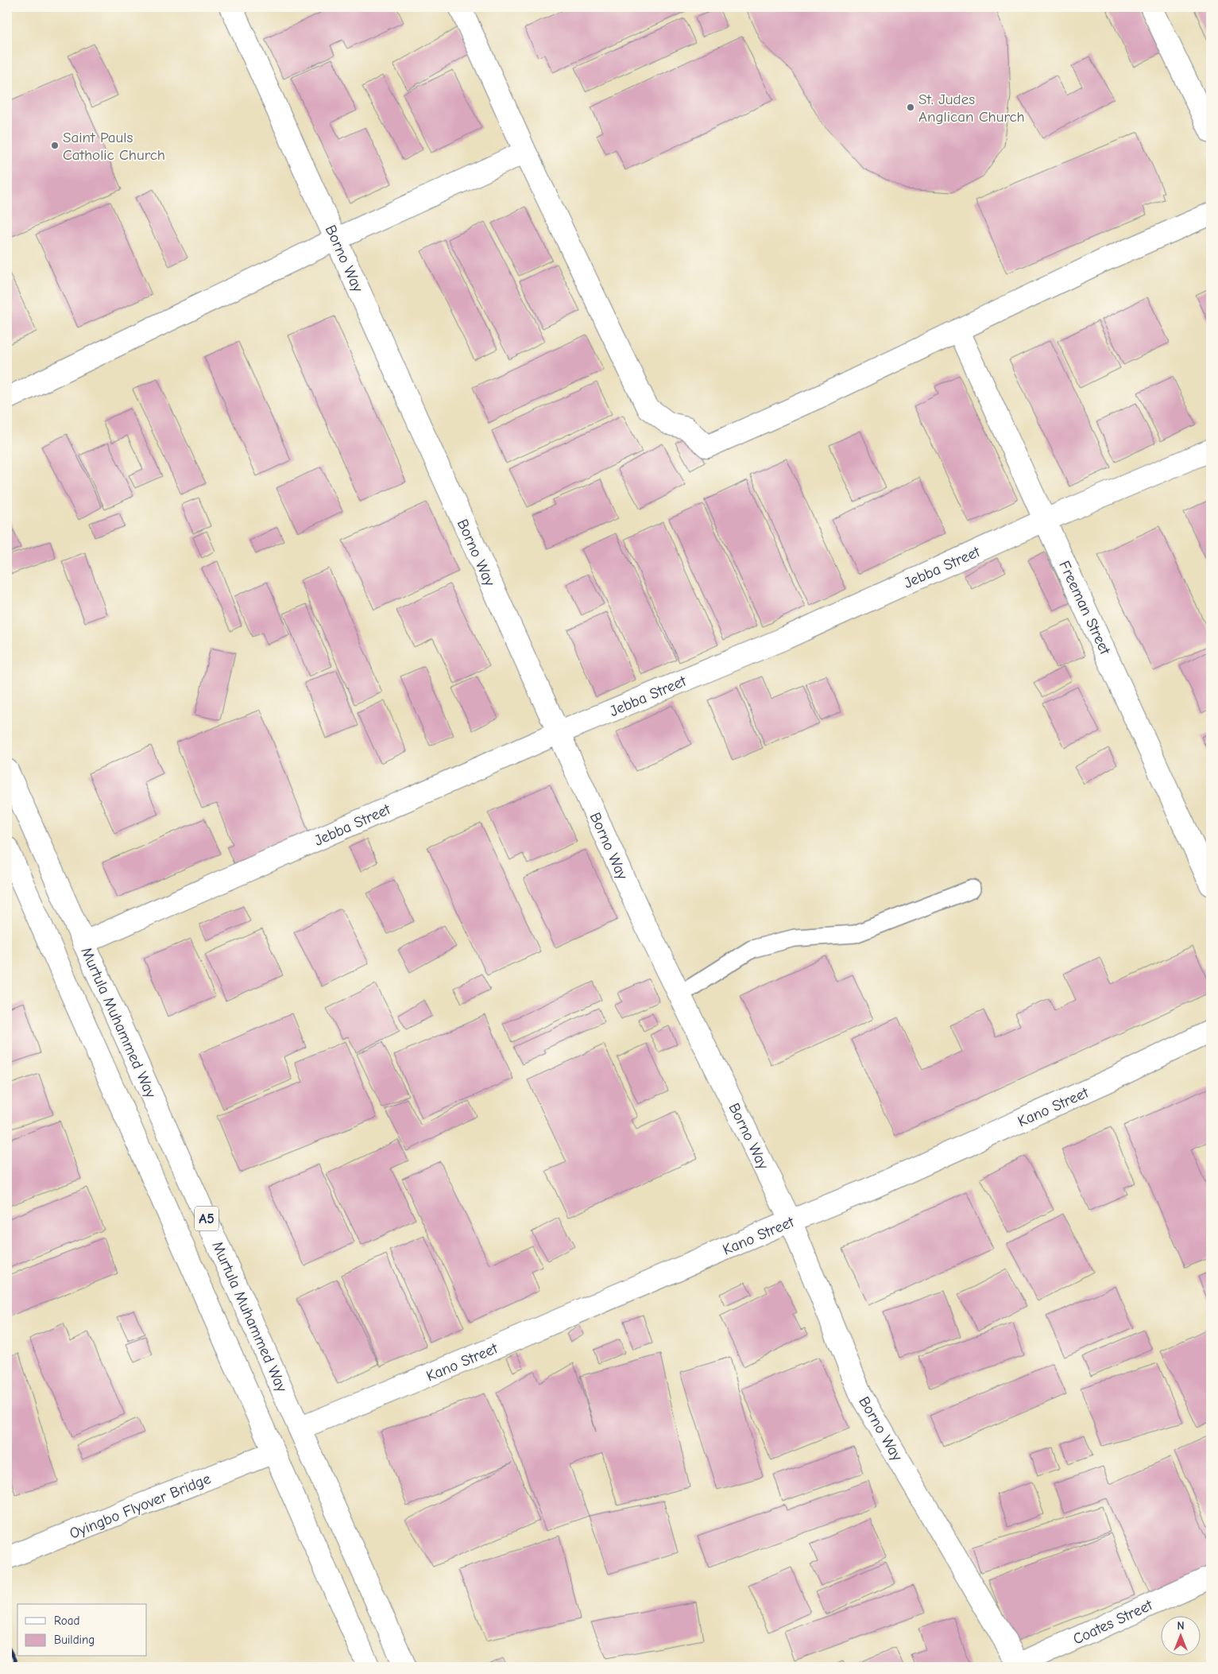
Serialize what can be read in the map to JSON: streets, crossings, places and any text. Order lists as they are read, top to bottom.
{
  "streets": {
    "main road": [
      "Borno Way",
      "Jebba Street",
      "Freeman Street",
      "Murtula Muhammed Way",
      "Kano Street",
      "A5",
      "Oyingbo Flyover Bridge",
      "Coates Street"
    ]
  },
  "crossings": [
    ["Borno Way", "Jebba Street"],
    ["Borno Way", "Kano Street"],
    ["Borno Way", "Coates Street"],
    ["Jebba Street", "Freeman Street"],
    ["Jebba Street", "Murtula Muhammed Way"],
    ["Murtula Muhammed Way", "Kano Street"]
  ],
  "places": ["St. Judes Anglican Church", "Saint Pauls Catholic Church"],
  "legend": ["Road", "Building"],
  "north": "top"
}
